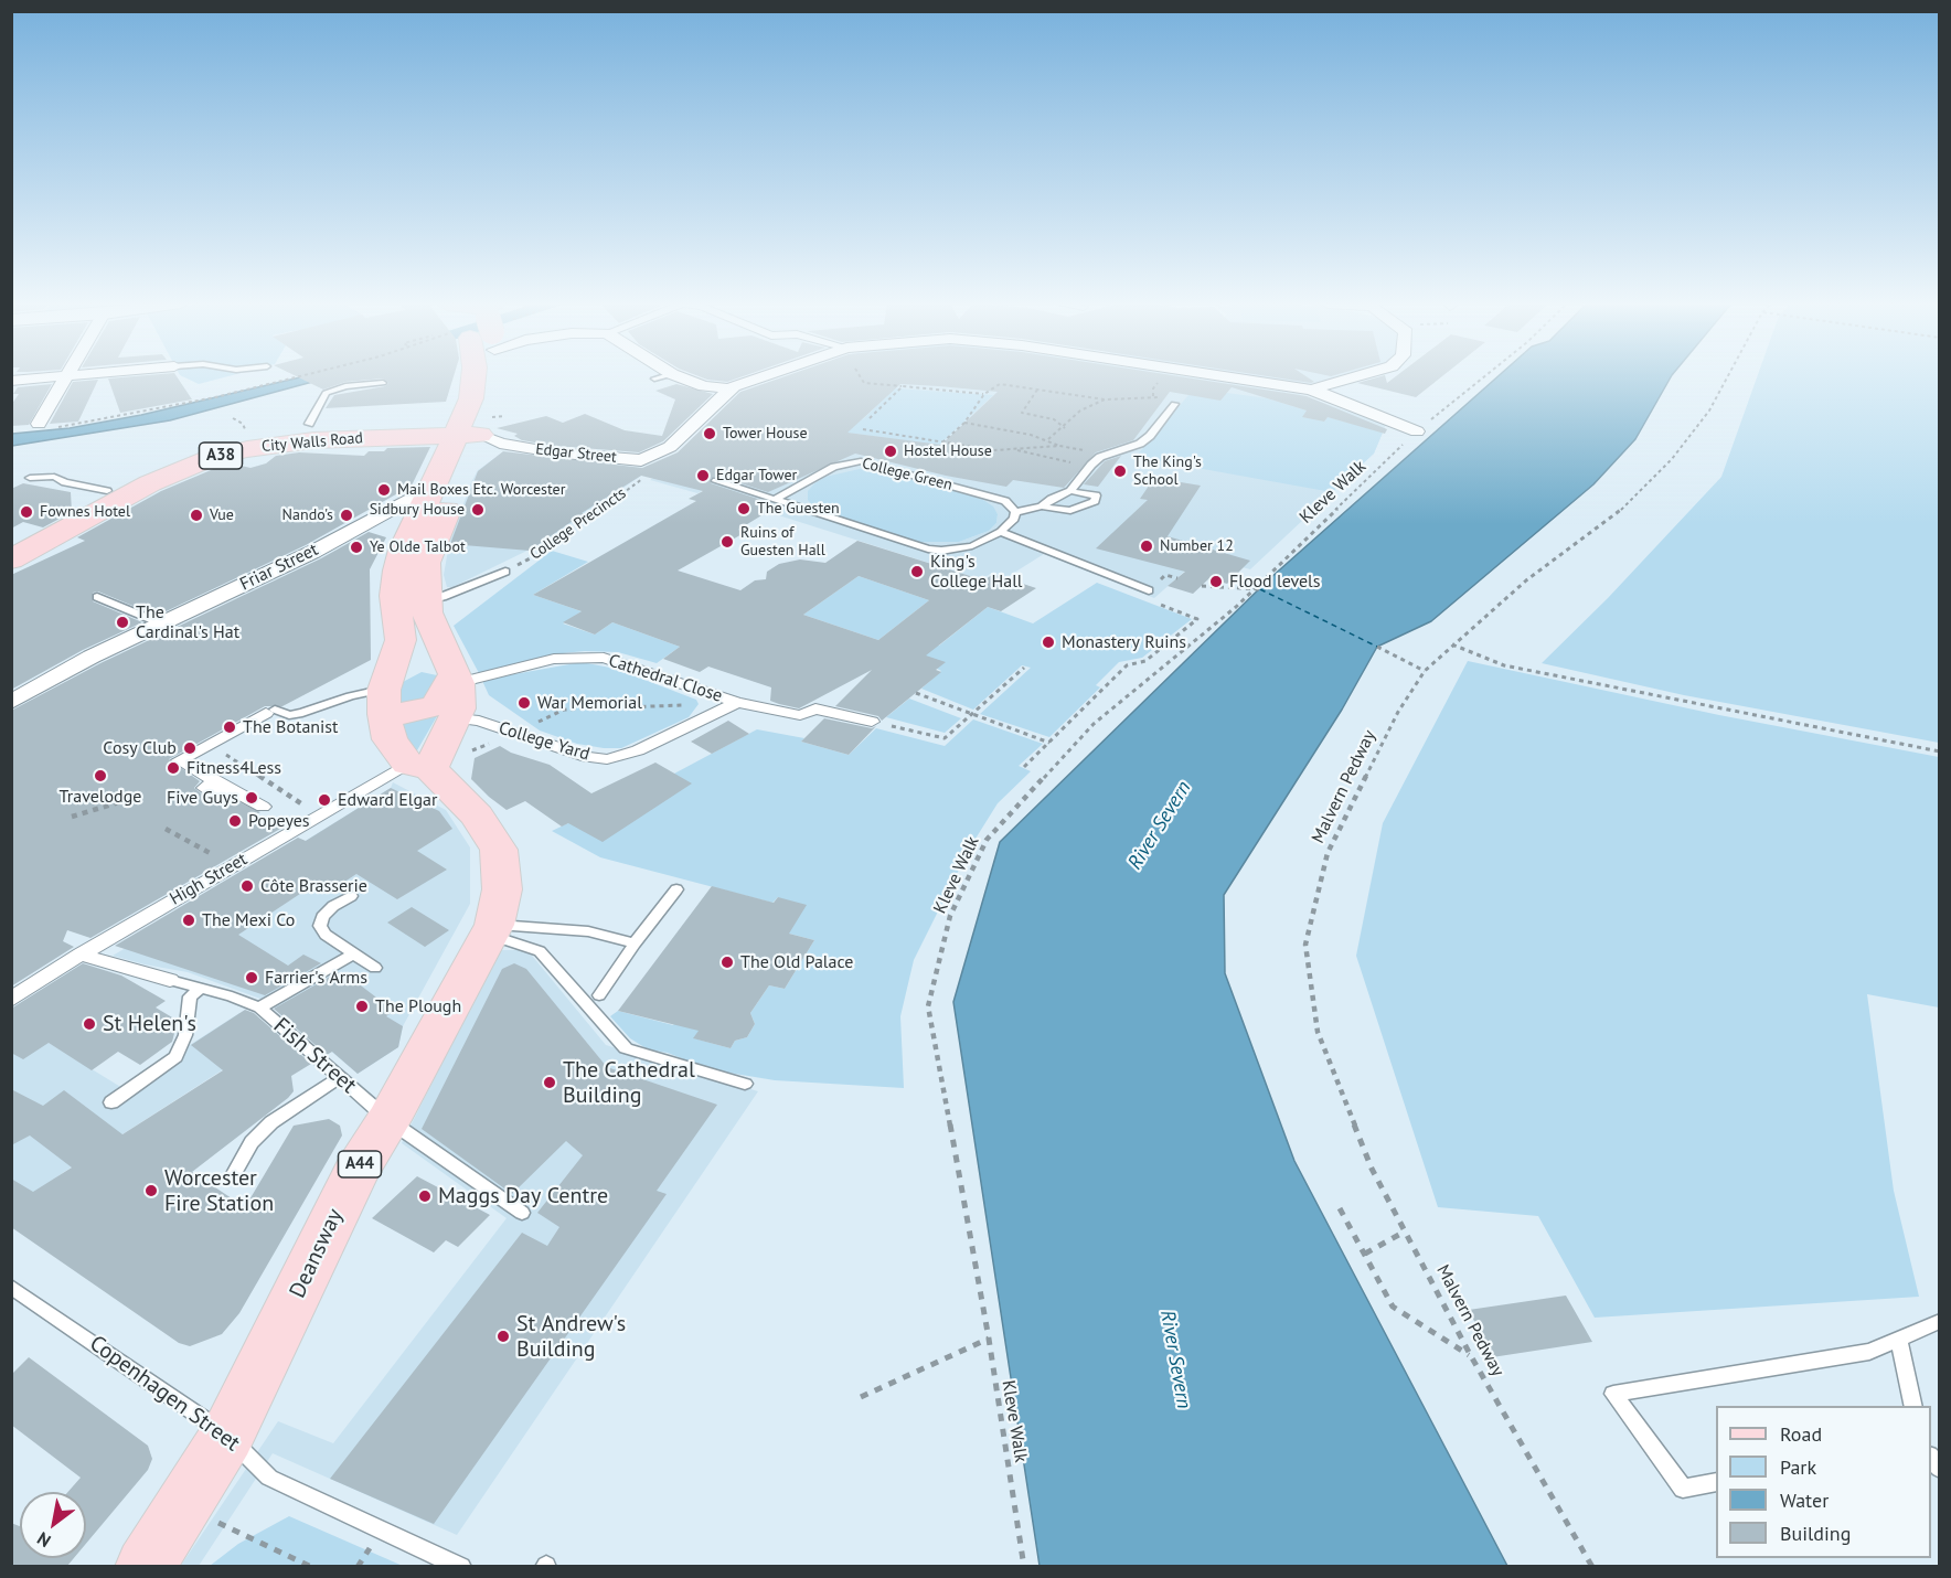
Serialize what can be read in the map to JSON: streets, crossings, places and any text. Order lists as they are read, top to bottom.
{
  "streets": {
    "main road": [
      "City Walls Road",
      "A38",
      "A44",
      "Deansway"
    ],
    "street": [
      "Edgar Street",
      "Friar Street",
      "Cathedral Close",
      "College Yard",
      "High Street",
      "Fish Street"
    ],
    "lane": ["College Green", "Copenhagen Street"],
    "path": ["Kleve Walk", "College Precincts", "Malvern Pedway"]
  },
  "crossings": [
    ["City Walls Road", "Edgar Street"],
    ["City Walls Road", "A44"],
    ["Edgar Street", "A44"],
    ["Friar Street", "A44"],
    ["Cathedral Close", "College Yard"],
    ["Cathedral Close", "A44"],
    ["College Yard", "A44"],
    ["High Street", "Fish Street"],
    ["High Street", "A44"],
    ["High Street", "Deansway"],
    ["Fish Street", "Deansway"],
    ["A44", "Deansway"],
    ["Deansway", "Copenhagen Street"]
  ],
  "water": ["River Severn"],
  "places": [
    "Tower House",
    "Hostel House",
    "The King's School",
    "Edgar Tower",
    "Mail Boxes Etc. Worcester",
    "The Guesten",
    "Sidbury House",
    "Fownes Hotel",
    "Vue",
    "Nando's",
    "Ruins of Guesten Hall",
    "Number 12",
    "Ye Olde Talbot",
    "King's College Hall",
    "Flood levels",
    "The Cardinal's Hat",
    "Monastery Ruins",
    "War Memorial",
    "The Botanist",
    "Cosy Club",
    "Fitness4Less",
    "Travelodge",
    "Five Guys",
    "Edward Elgar",
    "Popeyes",
    "Côte Brasserie",
    "The Mexi Co",
    "The Old Palace",
    "Farrier's Arms",
    "The Plough",
    "St Helen's",
    "The Cathedral Building",
    "Worcester Fire Station",
    "Maggs Day Centre",
    "St Andrew's Building"
  ],
  "legend": [
    "Road",
    "Park",
    "Water",
    "Building"
  ],
  "north": "bottom left"
}
